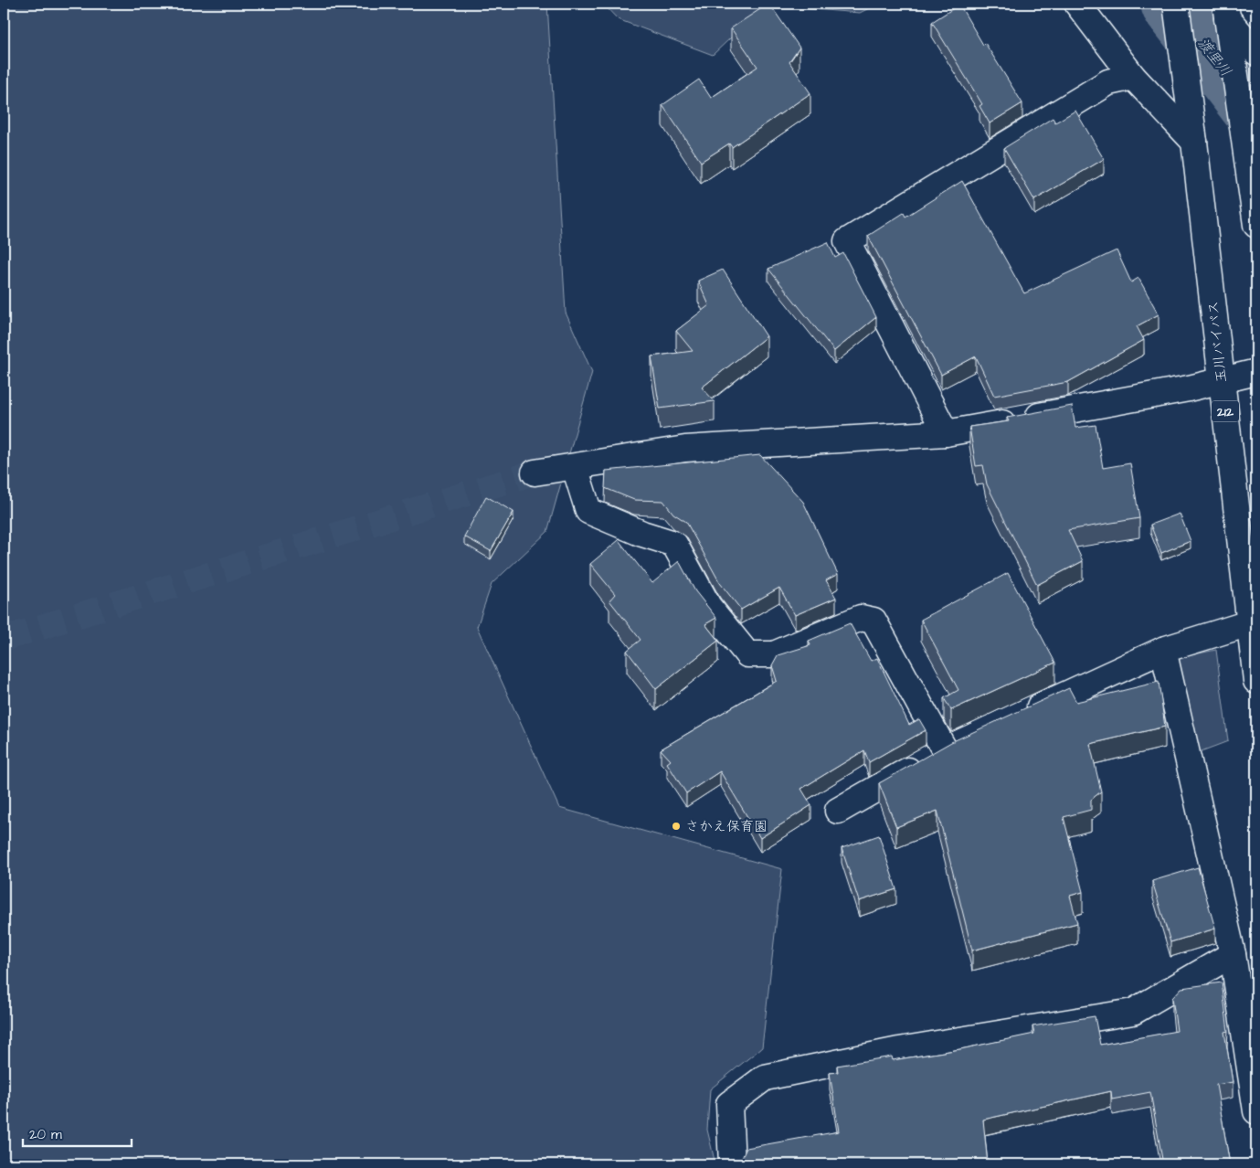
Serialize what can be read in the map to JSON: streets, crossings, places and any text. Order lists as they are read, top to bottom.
{
  "streets": {
    "main road": ["玉川バイパス", "212"]
  },
  "water": ["渡里川"],
  "places": ["さかえ保育園"],
  "scale_bar": "20 m"
}
